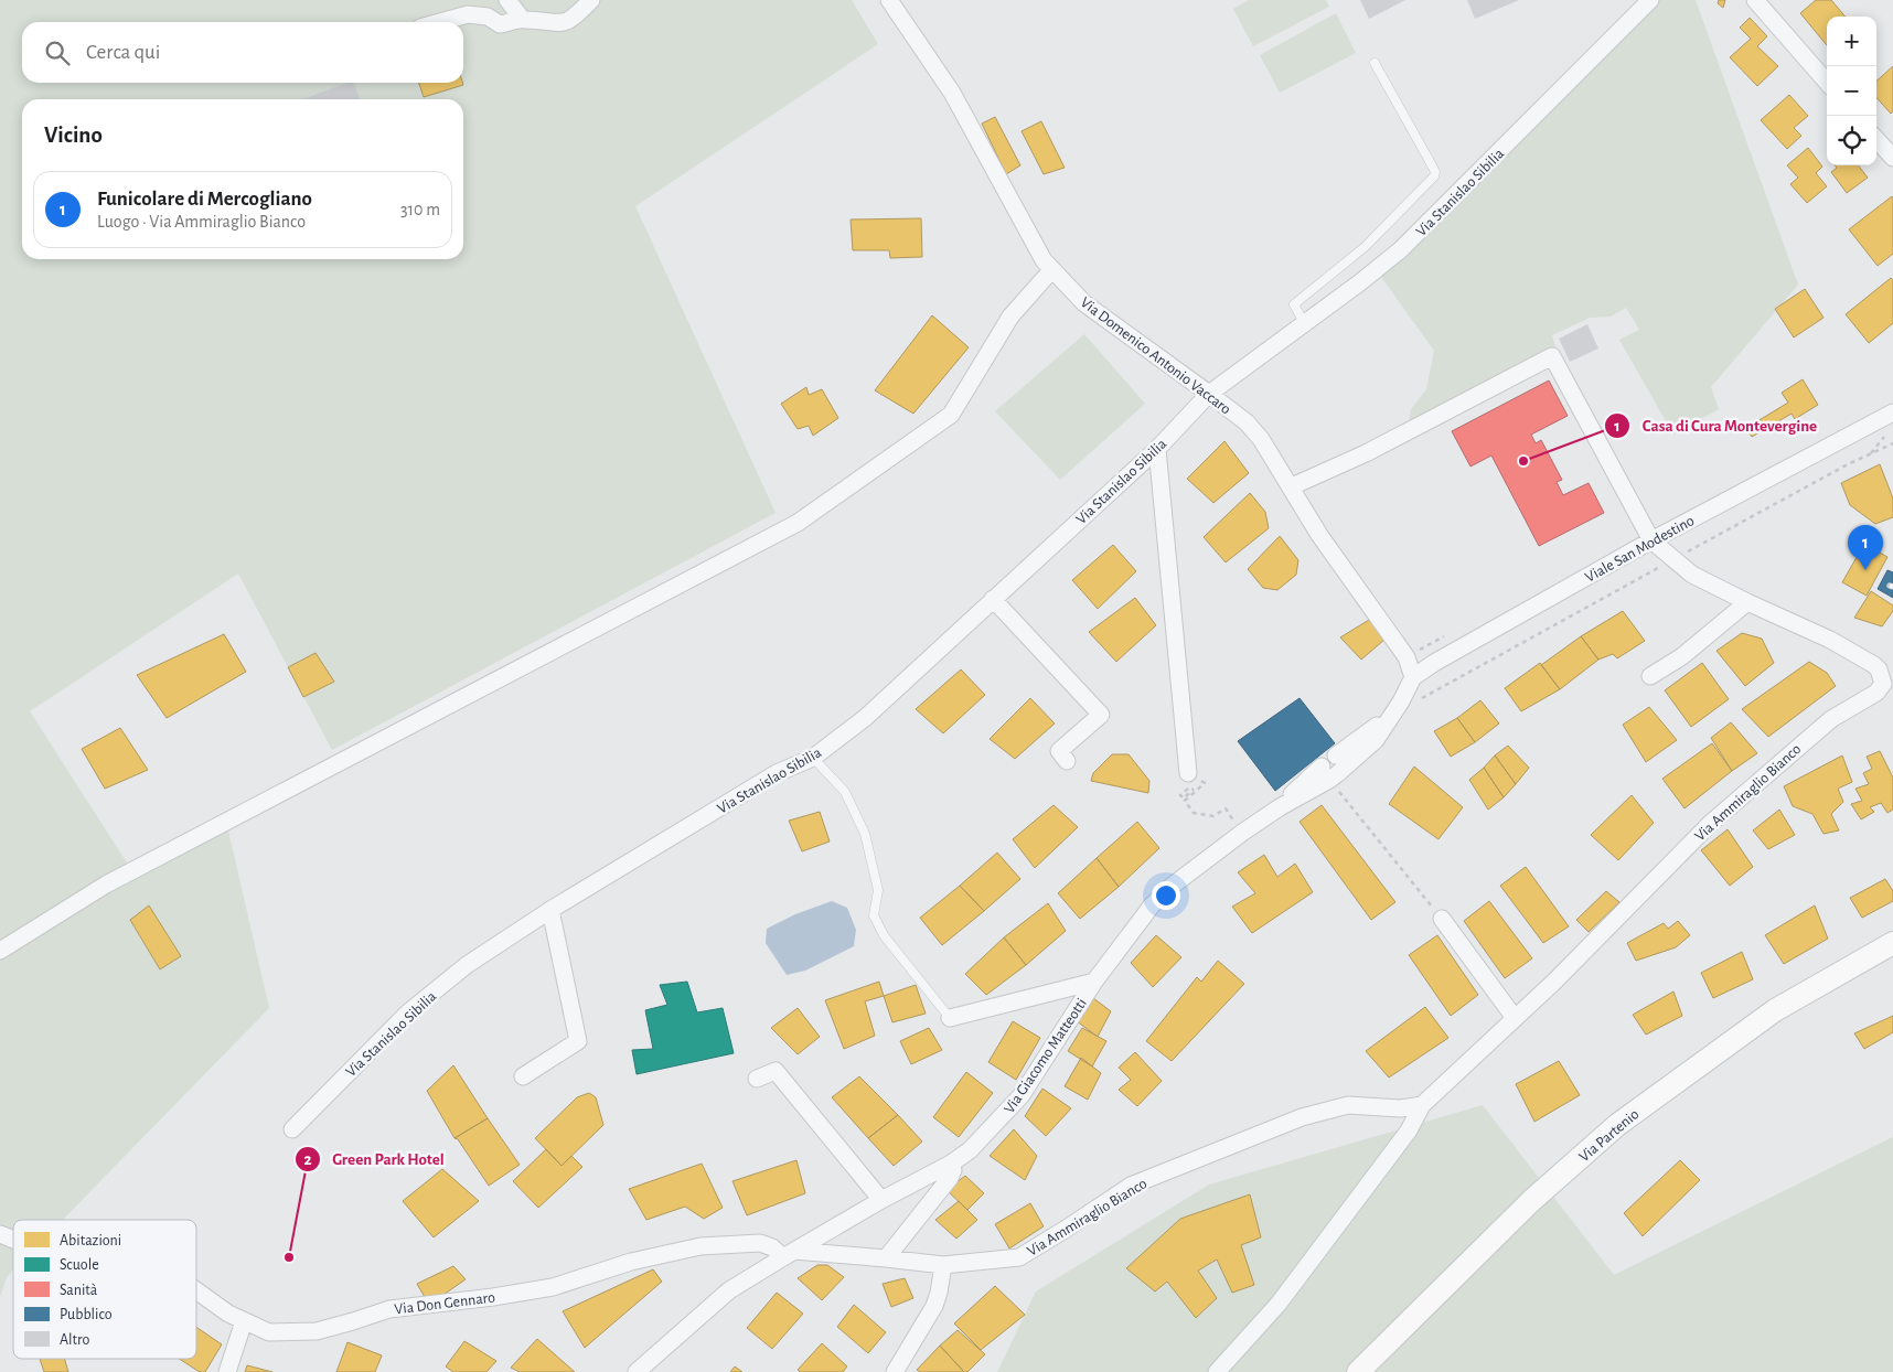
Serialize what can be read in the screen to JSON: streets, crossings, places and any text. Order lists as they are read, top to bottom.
{
  "streets": {
    "main road": ["Via Partenio"],
    "street": [
      "Via Stanislao Sibilia",
      "Via Domenico Antonio Vaccaro",
      "Viale San Modestino",
      "Via Ammiraglio Bianco",
      "Via Giacomo Matteotti",
      "Via Don Gennaro"
    ]
  },
  "crossings": [
    ["Via Stanislao Sibilia", "Via Domenico Antonio Vaccaro"],
    ["Via Domenico Antonio Vaccaro", "Viale San Modestino"],
    ["Viale San Modestino", "Via Ammiraglio Bianco"],
    ["Viale San Modestino", "Via Giacomo Matteotti"],
    ["Via Ammiraglio Bianco", "Via Giacomo Matteotti"],
    ["Via Ammiraglio Bianco", "Via Don Gennaro"],
    ["Via Giacomo Matteotti", "Via Don Gennaro"]
  ],
  "places": ["Casa di Cura Montevergine", "Green Park Hotel"],
  "legend": [
    "Abitazioni",
    "Scuole",
    "Sanità",
    "Pubblico",
    "Altro"
  ],
  "page": {
    "map_buttons": ["+", "−"],
    "search": "Cerca qui",
    "heading": "Vicino",
    "list": [
      {
        "mark": "1",
        "name": "Funicolare di Mercogliano",
        "note": "Luogo · Via Ammiraglio Bianco",
        "value": "310 m"
      }
    ],
    "pins": "1"
  }
}
